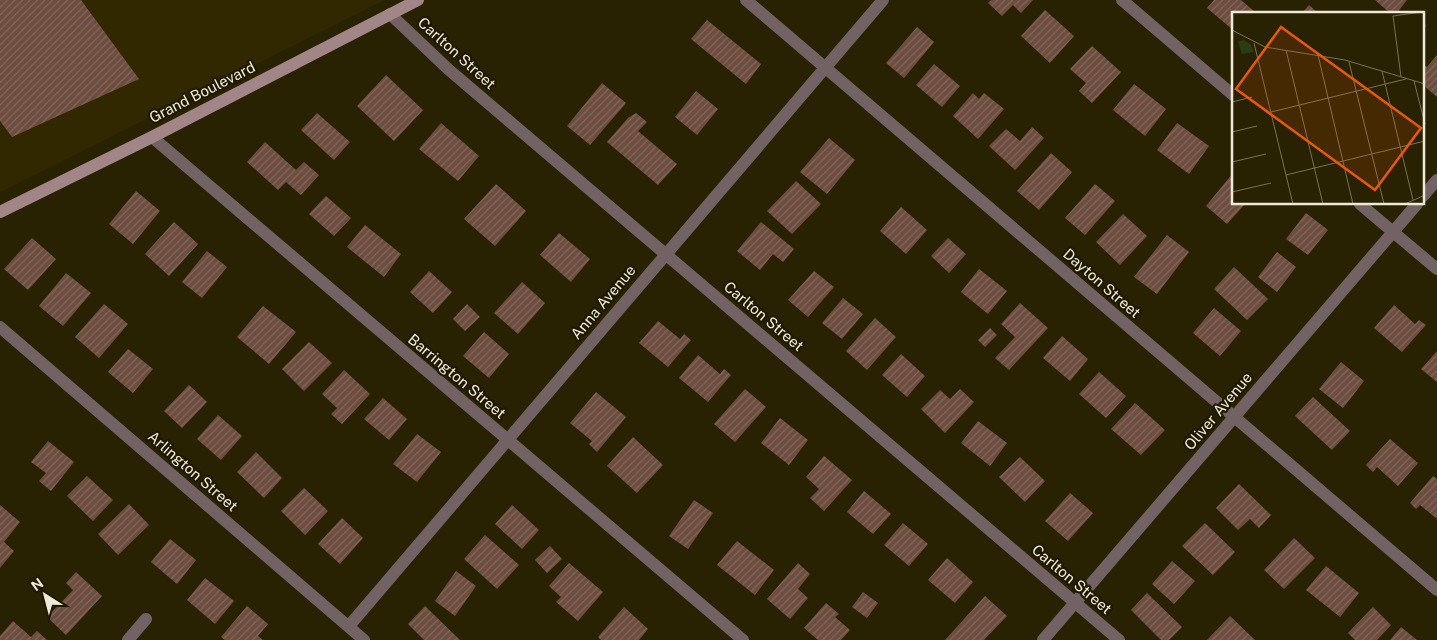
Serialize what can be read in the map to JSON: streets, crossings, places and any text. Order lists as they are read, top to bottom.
{
  "streets": {
    "street": [
      "Carlton Street",
      "Grand Boulevard",
      "Dayton Street",
      "Anna Avenue",
      "Barrington Street",
      "Oliver Avenue",
      "Arlington Street"
    ]
  },
  "crossings": [
    ["Carlton Street", "Grand Boulevard"],
    ["Carlton Street", "Anna Avenue"],
    ["Carlton Street", "Oliver Avenue"],
    ["Grand Boulevard", "Barrington Street"],
    ["Dayton Street", "Anna Avenue"],
    ["Dayton Street", "Oliver Avenue"],
    ["Anna Avenue", "Barrington Street"],
    ["Anna Avenue", "Arlington Street"]
  ],
  "north": "top left"
}
